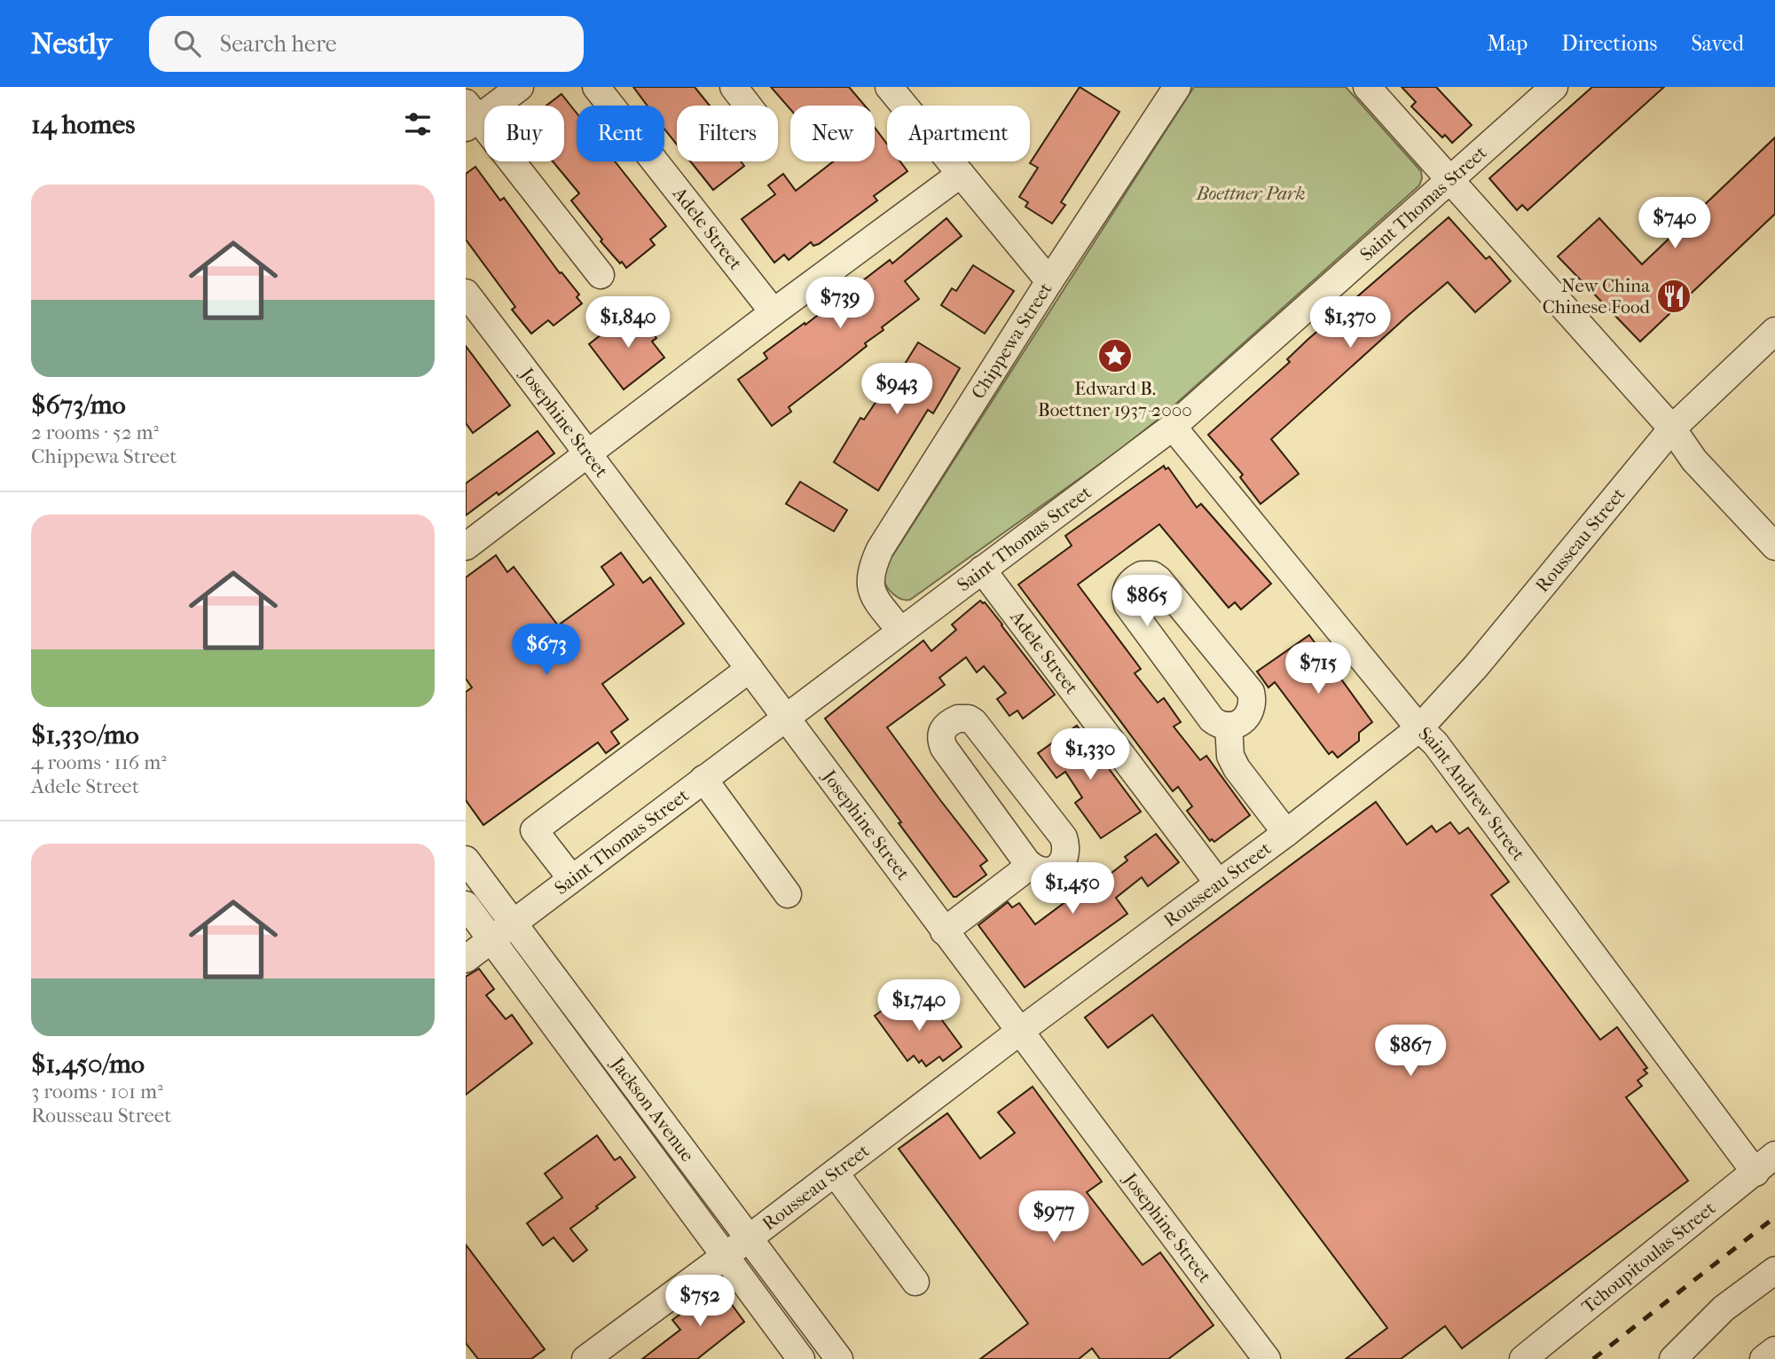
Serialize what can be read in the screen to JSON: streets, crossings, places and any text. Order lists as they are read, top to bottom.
{
  "streets": {
    "street": [
      "Saint Thomas Street",
      "Adele Street",
      "Chippewa Street",
      "Josephine Street",
      "Rousseau Street",
      "Saint Andrew Street",
      "Jackson Avenue",
      "Tchoupitoulas Street"
    ]
  },
  "crossings": [
    ["Saint Thomas Street", "Adele Street"],
    ["Saint Thomas Street", "Chippewa Street"],
    ["Saint Thomas Street", "Josephine Street"],
    ["Saint Thomas Street", "Saint Andrew Street"],
    ["Saint Thomas Street", "Jackson Avenue"],
    ["Adele Street", "Rousseau Street"],
    ["Josephine Street", "Rousseau Street"],
    ["Rousseau Street", "Saint Andrew Street"],
    ["Rousseau Street", "Jackson Avenue"],
    ["Saint Andrew Street", "Tchoupitoulas Street"]
  ],
  "parks": ["Boettner Park"],
  "places": {
    "restaurant": ["New China Chinese Food"],
    "place": ["Edward B. Boettner 1937-2000"]
  },
  "page": {
    "header": "Nestly",
    "search": "Search here",
    "nav": ["Map", "Directions", "Saved"],
    "heading": "14 homes",
    "chip": [
      "Buy",
      "Rent",
      "Filters",
      "New",
      "Apartment"
    ],
    "list": [
      {
        "name": "$673/mo",
        "note": "2 rooms · 52 m² · Chippewa Street"
      },
      {
        "name": "$1,330/mo",
        "note": "4 rooms · 116 m² · Adele Street"
      },
      {
        "name": "$1,450/mo",
        "note": "3 rooms · 101 m² · Rousseau Street"
      }
    ],
    "price": [
      "$740",
      "$739",
      "$1,840",
      "$1,370",
      "$943",
      "$865",
      "$673",
      "$715",
      "$1,330",
      "$1,450",
      "$1,740",
      "$867",
      "$977",
      "$752"
    ]
  }
}
